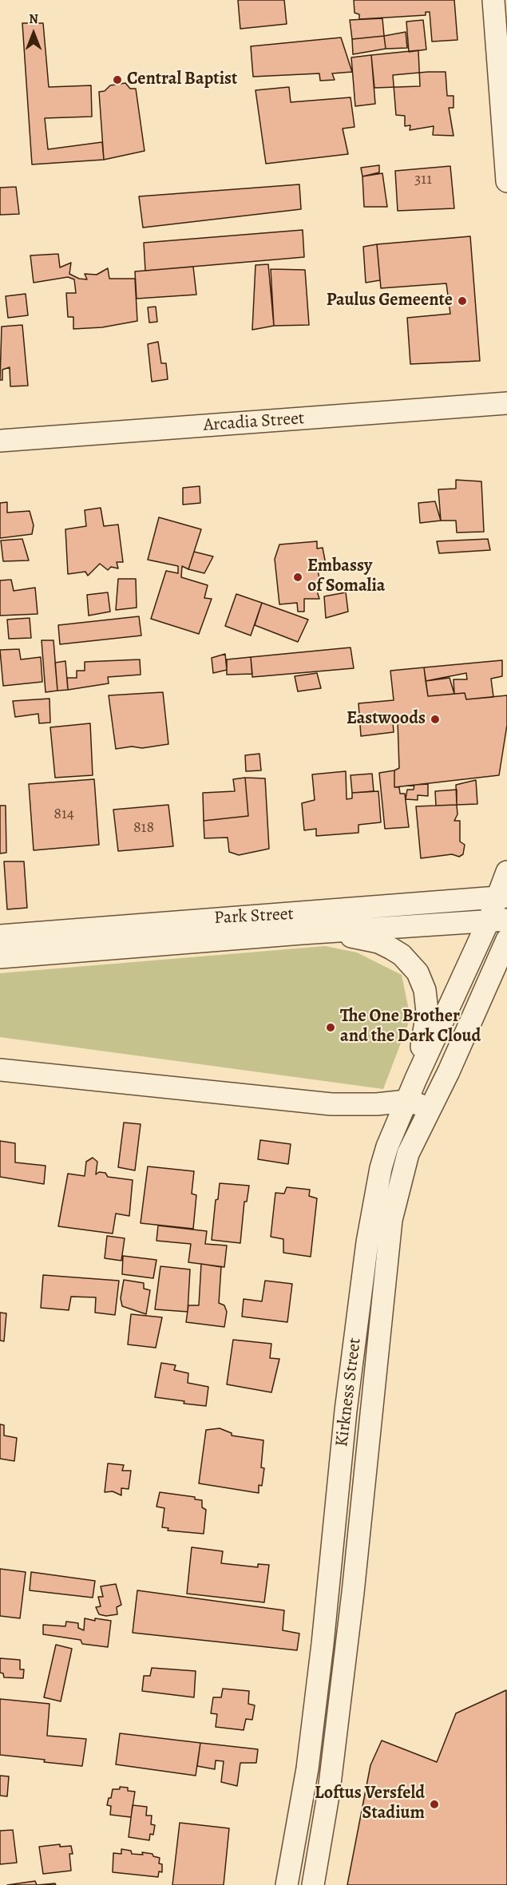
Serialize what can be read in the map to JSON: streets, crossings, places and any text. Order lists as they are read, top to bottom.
{
  "streets": {
    "street": ["Arcadia Street", "Park Street", "Kirkness Street"]
  },
  "crossings": [
    ["Park Street", "Kirkness Street"]
  ],
  "places": [
    "Central Baptist",
    "Paulus Gemeente",
    "Embassy of Somalia",
    "Eastwoods",
    "The One Brother and the Dark Cloud",
    "Loftus Versfeld Stadium"
  ],
  "house_numbers": ["311", "814", "818"],
  "north": "top"
}
